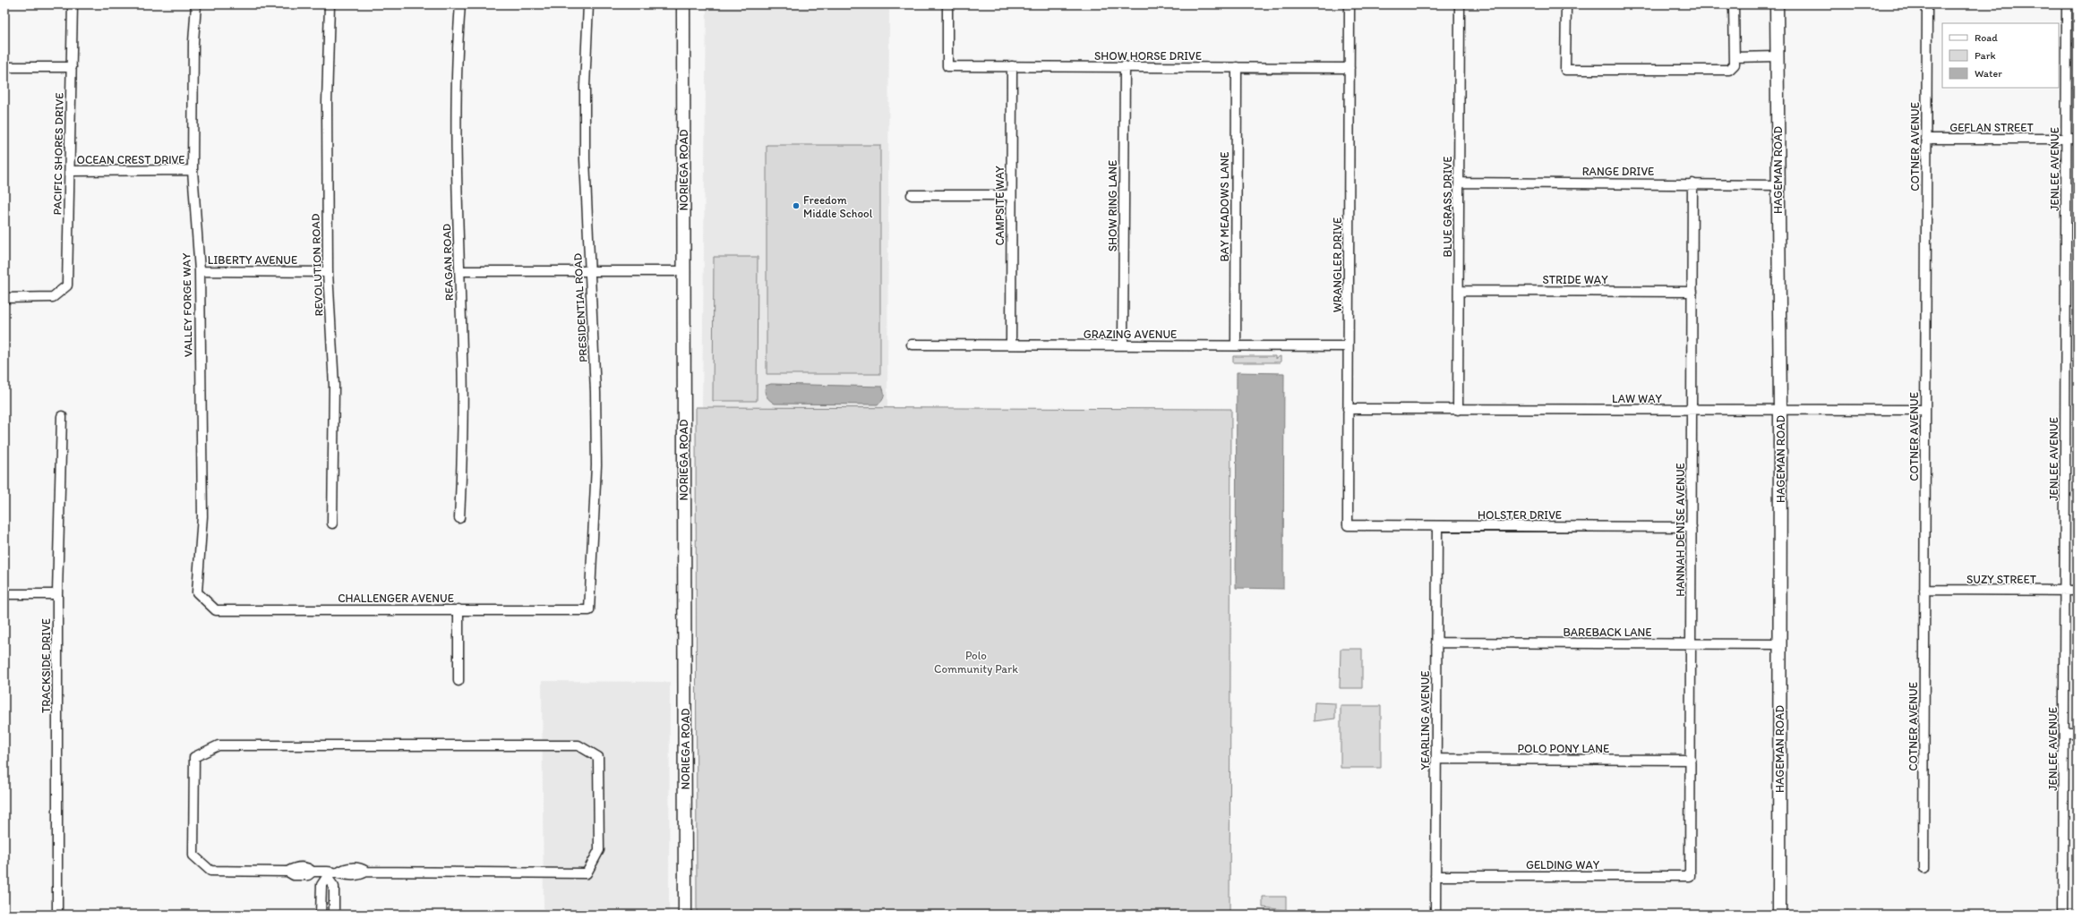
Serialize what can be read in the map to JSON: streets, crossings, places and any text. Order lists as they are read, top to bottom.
{
  "streets": {
    "main road": ["NORIEGA ROAD", "HAGEMAN ROAD"],
    "street": [
      "SHOW HORSE DRIVE",
      "GEFLAN STREET",
      "COTNER AVENUE",
      "PACIFIC SHORES DRIVE",
      "OCEAN CREST DRIVE",
      "JENLEE AVENUE",
      "RANGE DRIVE",
      "CAMPSITE WAY",
      "SHOW RING LANE",
      "BAY MEADOWS LANE",
      "BLUE GRASS DRIVE",
      "LIBERTY AVENUE",
      "REAGAN ROAD",
      "REVOLUTION ROAD",
      "WRANGLER DRIVE",
      "STRIDE WAY",
      "VALLEY FORGE WAY",
      "PRESIDENTIAL ROAD",
      "GRAZING AVENUE",
      "LAW WAY",
      "HOLSTER DRIVE",
      "HANNAH DENISE AVENUE",
      "SUZY STREET",
      "CHALLENGER AVENUE",
      "BAREBACK LANE",
      "TRACKSIDE DRIVE",
      "YEARLING AVENUE",
      "POLO PONY LANE",
      "GELDING WAY"
    ]
  },
  "crossings": [
    ["SHOW HORSE DRIVE", "CAMPSITE WAY"],
    ["SHOW HORSE DRIVE", "SHOW RING LANE"],
    ["SHOW HORSE DRIVE", "BAY MEADOWS LANE"],
    ["SHOW HORSE DRIVE", "WRANGLER DRIVE"],
    ["GEFLAN STREET", "COTNER AVENUE"],
    ["GEFLAN STREET", "JENLEE AVENUE"],
    ["COTNER AVENUE", "LAW WAY"],
    ["COTNER AVENUE", "SUZY STREET"],
    ["PACIFIC SHORES DRIVE", "OCEAN CREST DRIVE"],
    ["OCEAN CREST DRIVE", "VALLEY FORGE WAY"],
    ["JENLEE AVENUE", "SUZY STREET"],
    ["HAGEMAN ROAD", "RANGE DRIVE"],
    ["HAGEMAN ROAD", "LAW WAY"],
    ["HAGEMAN ROAD", "BAREBACK LANE"],
    ["RANGE DRIVE", "BLUE GRASS DRIVE"],
    ["RANGE DRIVE", "HANNAH DENISE AVENUE"],
    ["CAMPSITE WAY", "GRAZING AVENUE"],
    ["SHOW RING LANE", "GRAZING AVENUE"],
    ["BAY MEADOWS LANE", "GRAZING AVENUE"],
    ["BLUE GRASS DRIVE", "STRIDE WAY"],
    ["BLUE GRASS DRIVE", "LAW WAY"],
    ["LIBERTY AVENUE", "REVOLUTION ROAD"],
    ["LIBERTY AVENUE", "VALLEY FORGE WAY"],
    ["WRANGLER DRIVE", "GRAZING AVENUE"],
    ["WRANGLER DRIVE", "LAW WAY"],
    ["WRANGLER DRIVE", "HOLSTER DRIVE"],
    ["STRIDE WAY", "HANNAH DENISE AVENUE"],
    ["VALLEY FORGE WAY", "CHALLENGER AVENUE"],
    ["PRESIDENTIAL ROAD", "CHALLENGER AVENUE"],
    ["LAW WAY", "HANNAH DENISE AVENUE"],
    ["HOLSTER DRIVE", "HANNAH DENISE AVENUE"],
    ["HOLSTER DRIVE", "YEARLING AVENUE"],
    ["HANNAH DENISE AVENUE", "BAREBACK LANE"],
    ["HANNAH DENISE AVENUE", "POLO PONY LANE"],
    ["HANNAH DENISE AVENUE", "GELDING WAY"],
    ["BAREBACK LANE", "YEARLING AVENUE"],
    ["YEARLING AVENUE", "POLO PONY LANE"],
    ["YEARLING AVENUE", "GELDING WAY"]
  ],
  "parks": ["Polo Community Park"],
  "places": ["Freedom Middle School"],
  "legend": ["Road", "Park", "Water"]
}
